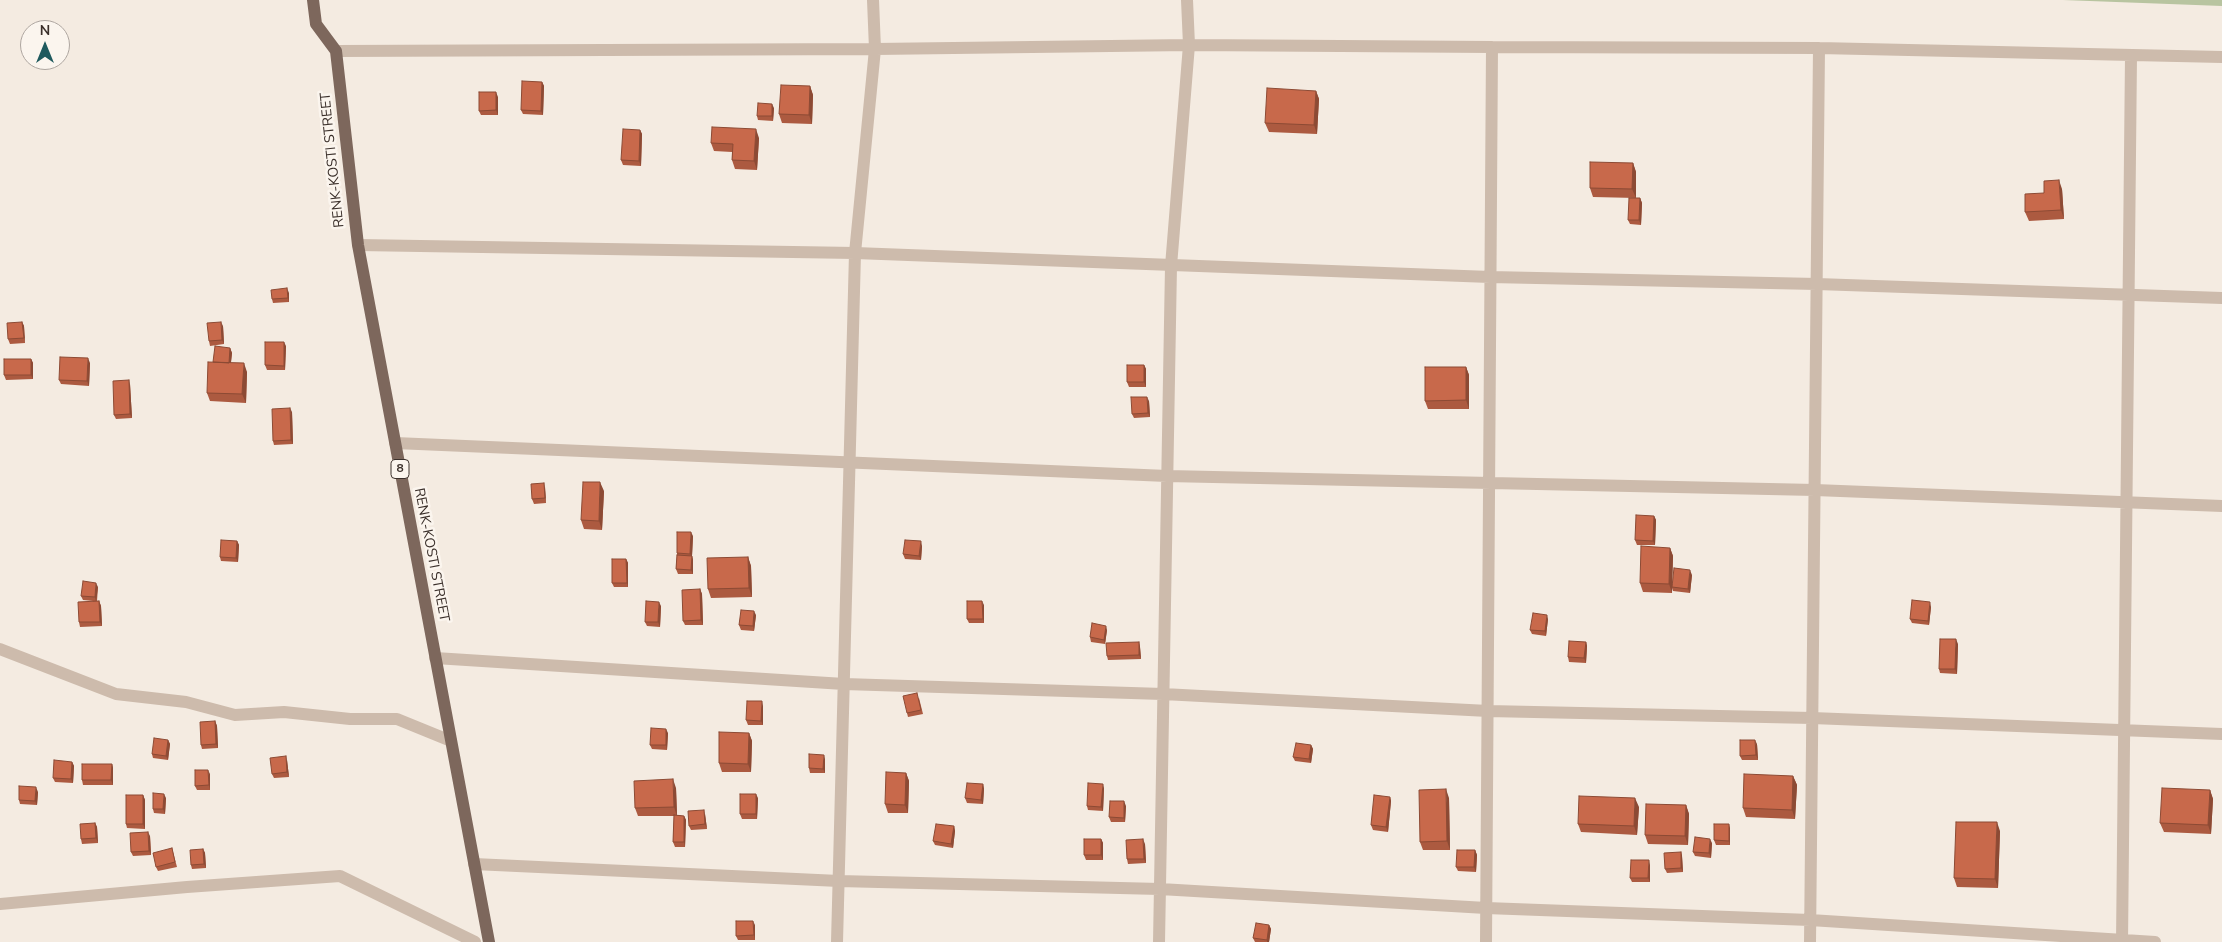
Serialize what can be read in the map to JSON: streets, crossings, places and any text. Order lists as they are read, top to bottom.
{
  "streets": {
    "main road": ["RENK-KOSTI STREET", "8"]
  },
  "north": "top"
}
